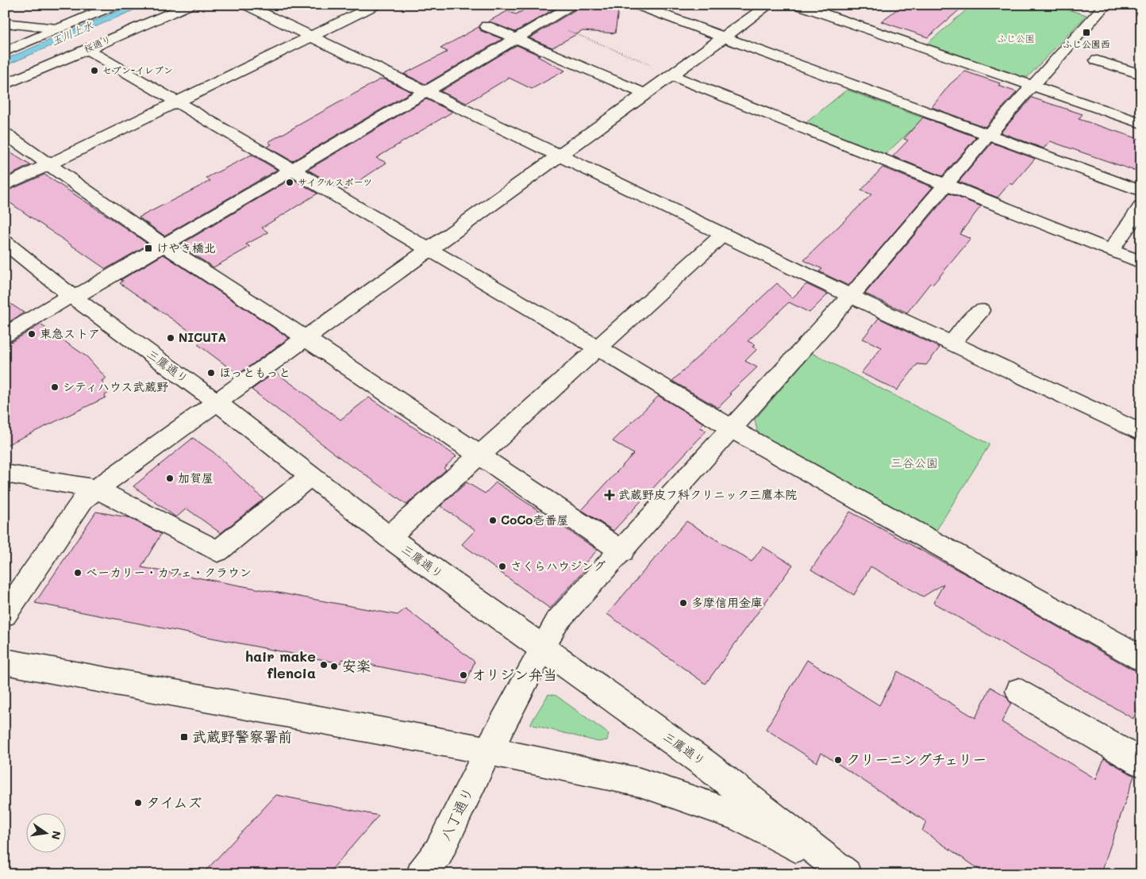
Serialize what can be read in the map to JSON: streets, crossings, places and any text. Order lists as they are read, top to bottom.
{
  "streets": {
    "street": ["桜通り", "三鷹通り", "八丁通り"]
  },
  "crossings": [
    ["三鷹通り", "八丁通り"]
  ],
  "water": ["玉川上水"],
  "parks": ["ふじ公園", "三谷公園"],
  "places": {
    "transit": ["ふじ公園西", "けやき橋北", "武蔵野警察署前"],
    "other": [
      "セブン-イレブン",
      "サイクルスポーツ",
      "東急ストア",
      "NICUTA",
      "ほっともっと",
      "シティハウス武蔵野",
      "加賀屋",
      "CoCo壱番屋",
      "さくらハウジング",
      "ベーカリー・カフェ・クラウン",
      "多摩信用金庫",
      "hair make flencia",
      "安楽",
      "オリジン弁当",
      "クリーニングチェリー",
      "タイムズ"
    ],
    "health": ["武蔵野皮フ科クリニック三鷹本院"]
  },
  "north": "right"
}
